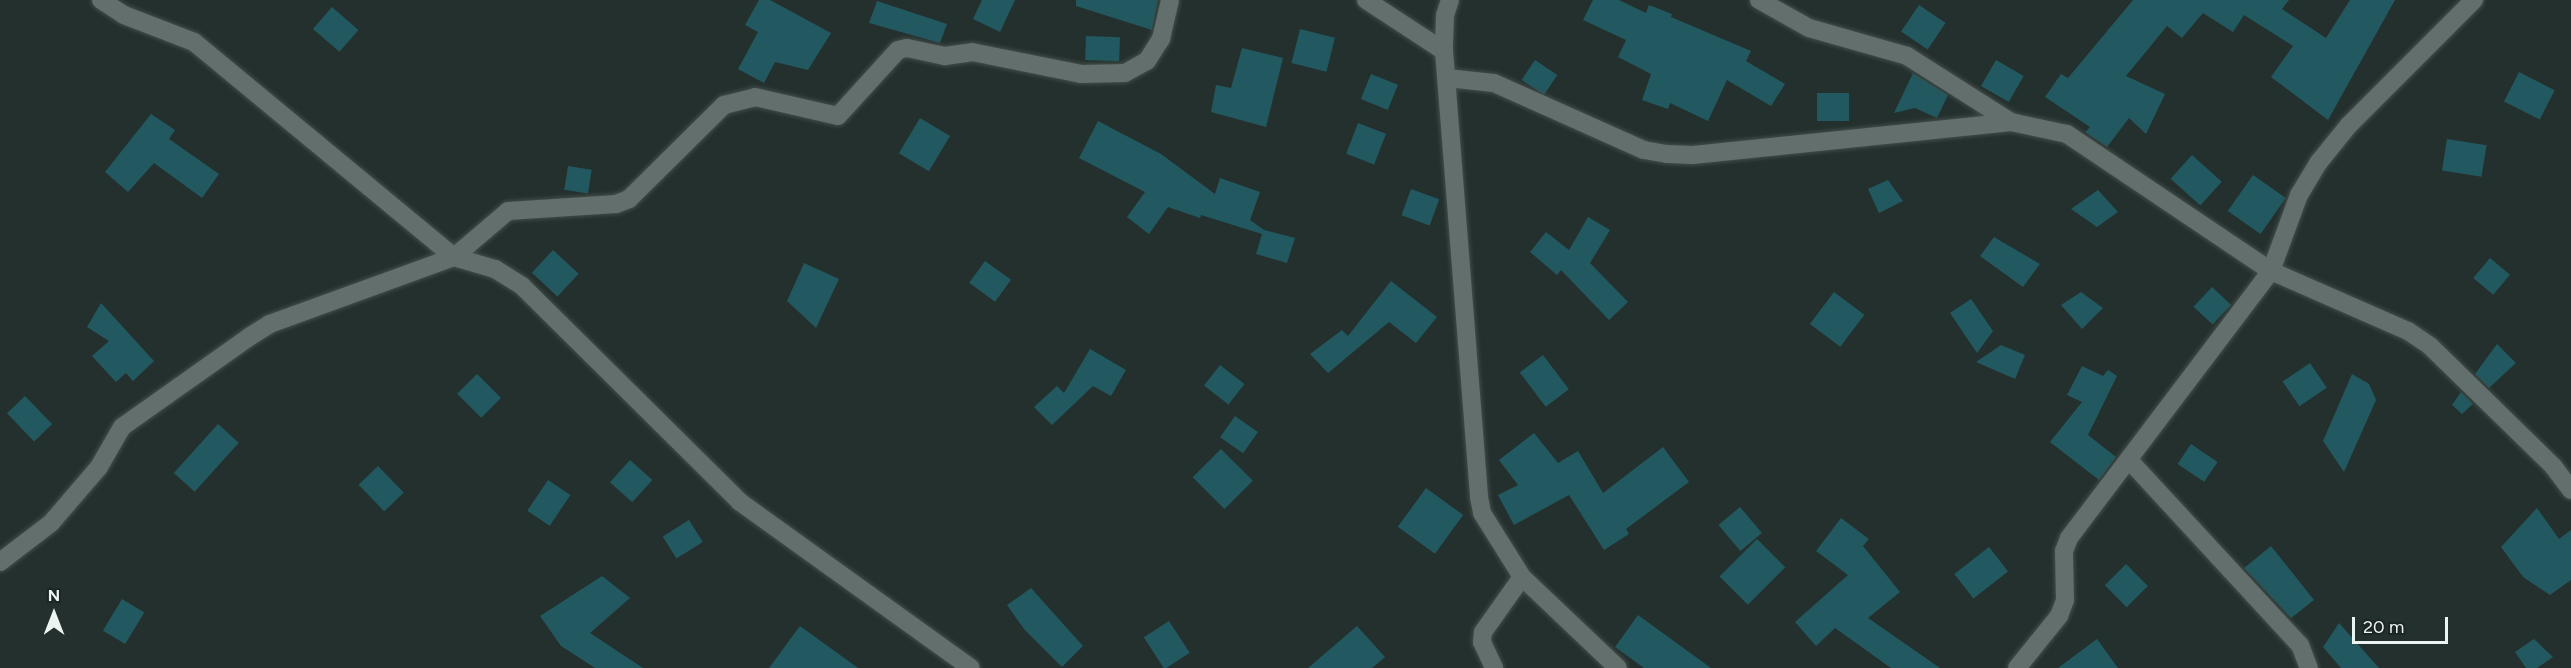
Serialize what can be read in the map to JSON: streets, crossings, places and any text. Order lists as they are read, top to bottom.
{
  "scale_bar": "20 m",
  "north": "top"
}
